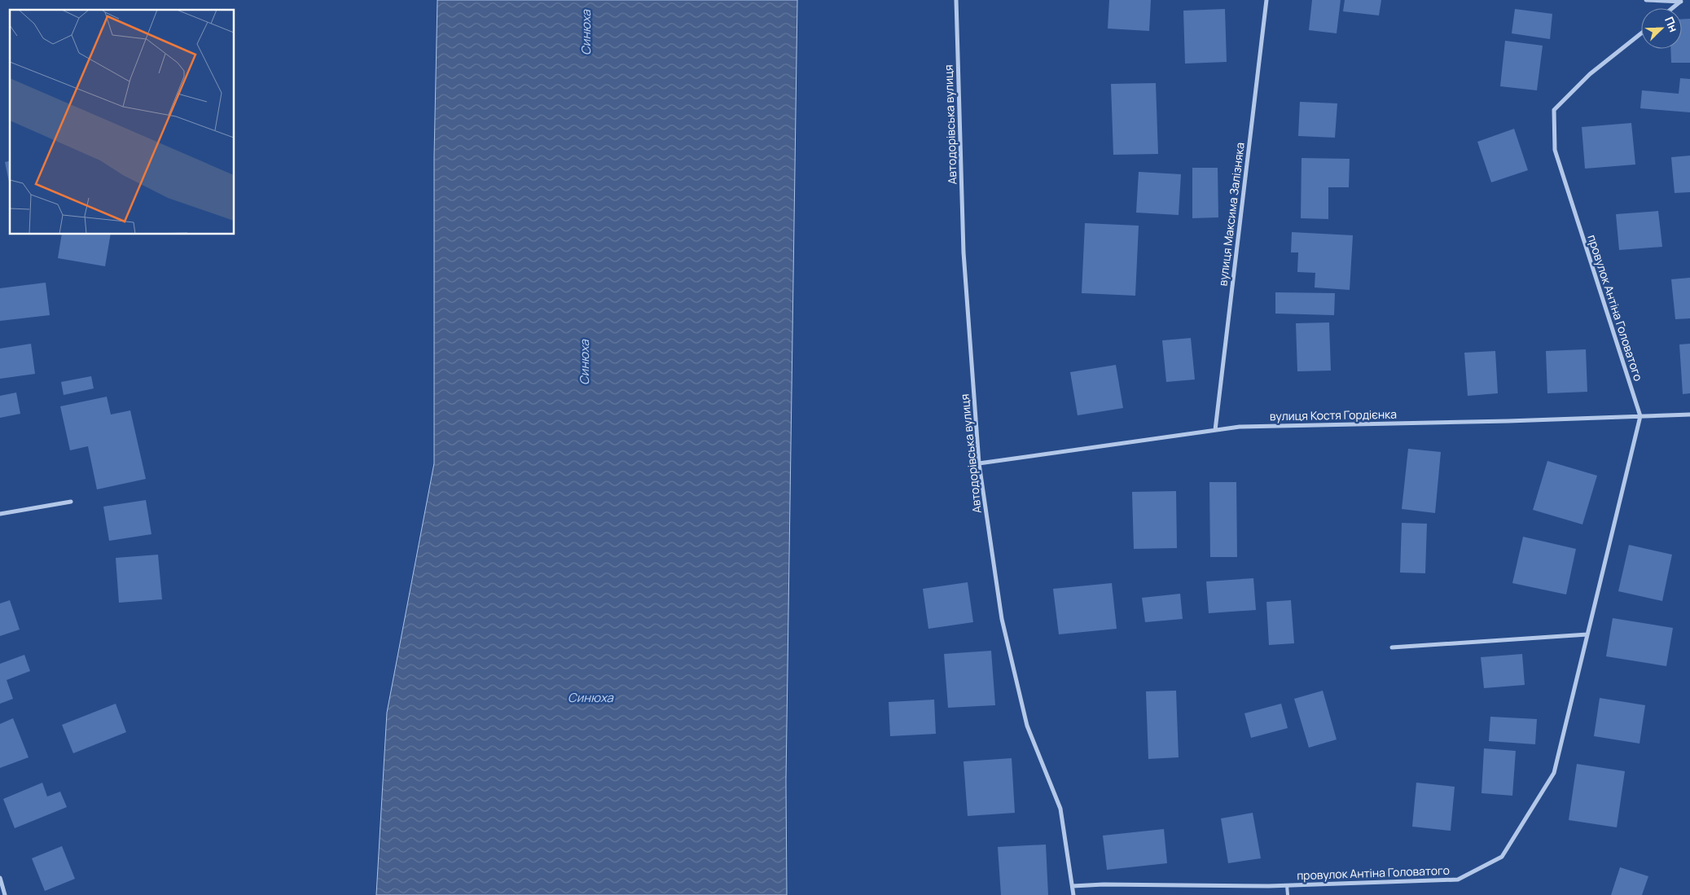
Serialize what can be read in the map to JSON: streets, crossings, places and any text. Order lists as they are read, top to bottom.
{
  "streets": {
    "street": [
      "Автодорівська вулиця",
      "вулиця Максима Залізняка",
      "провулок Антіна Головатого",
      "вулиця Костя Гордієнка"
    ]
  },
  "crossings": [
    ["Автодорівська вулиця", "провулок Антіна Головатого"],
    ["Автодорівська вулиця", "вулиця Костя Гордієнка"],
    ["вулиця Максима Залізняка", "вулиця Костя Гордієнка"],
    ["провулок Антіна Головатого", "вулиця Костя Гордієнка"]
  ],
  "water": ["Синюха"],
  "north": "top right"
}
